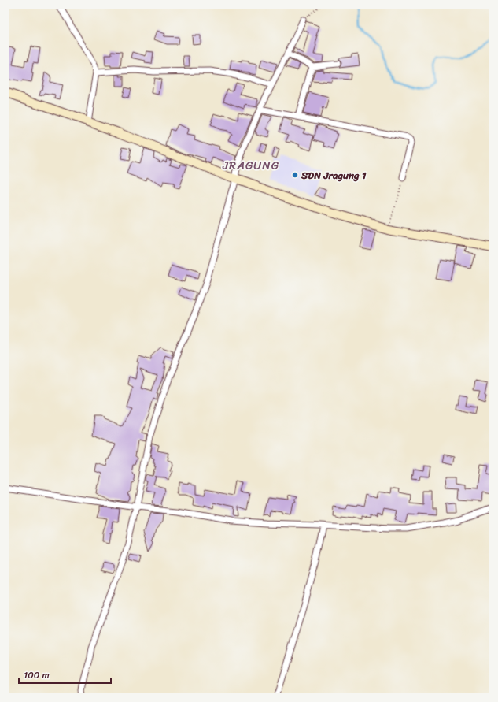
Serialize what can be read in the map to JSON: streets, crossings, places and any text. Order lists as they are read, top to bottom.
{
  "districts": ["JRAGUNG"],
  "places": ["SDN Jragung 1"],
  "scale_bar": "100 m"
}
